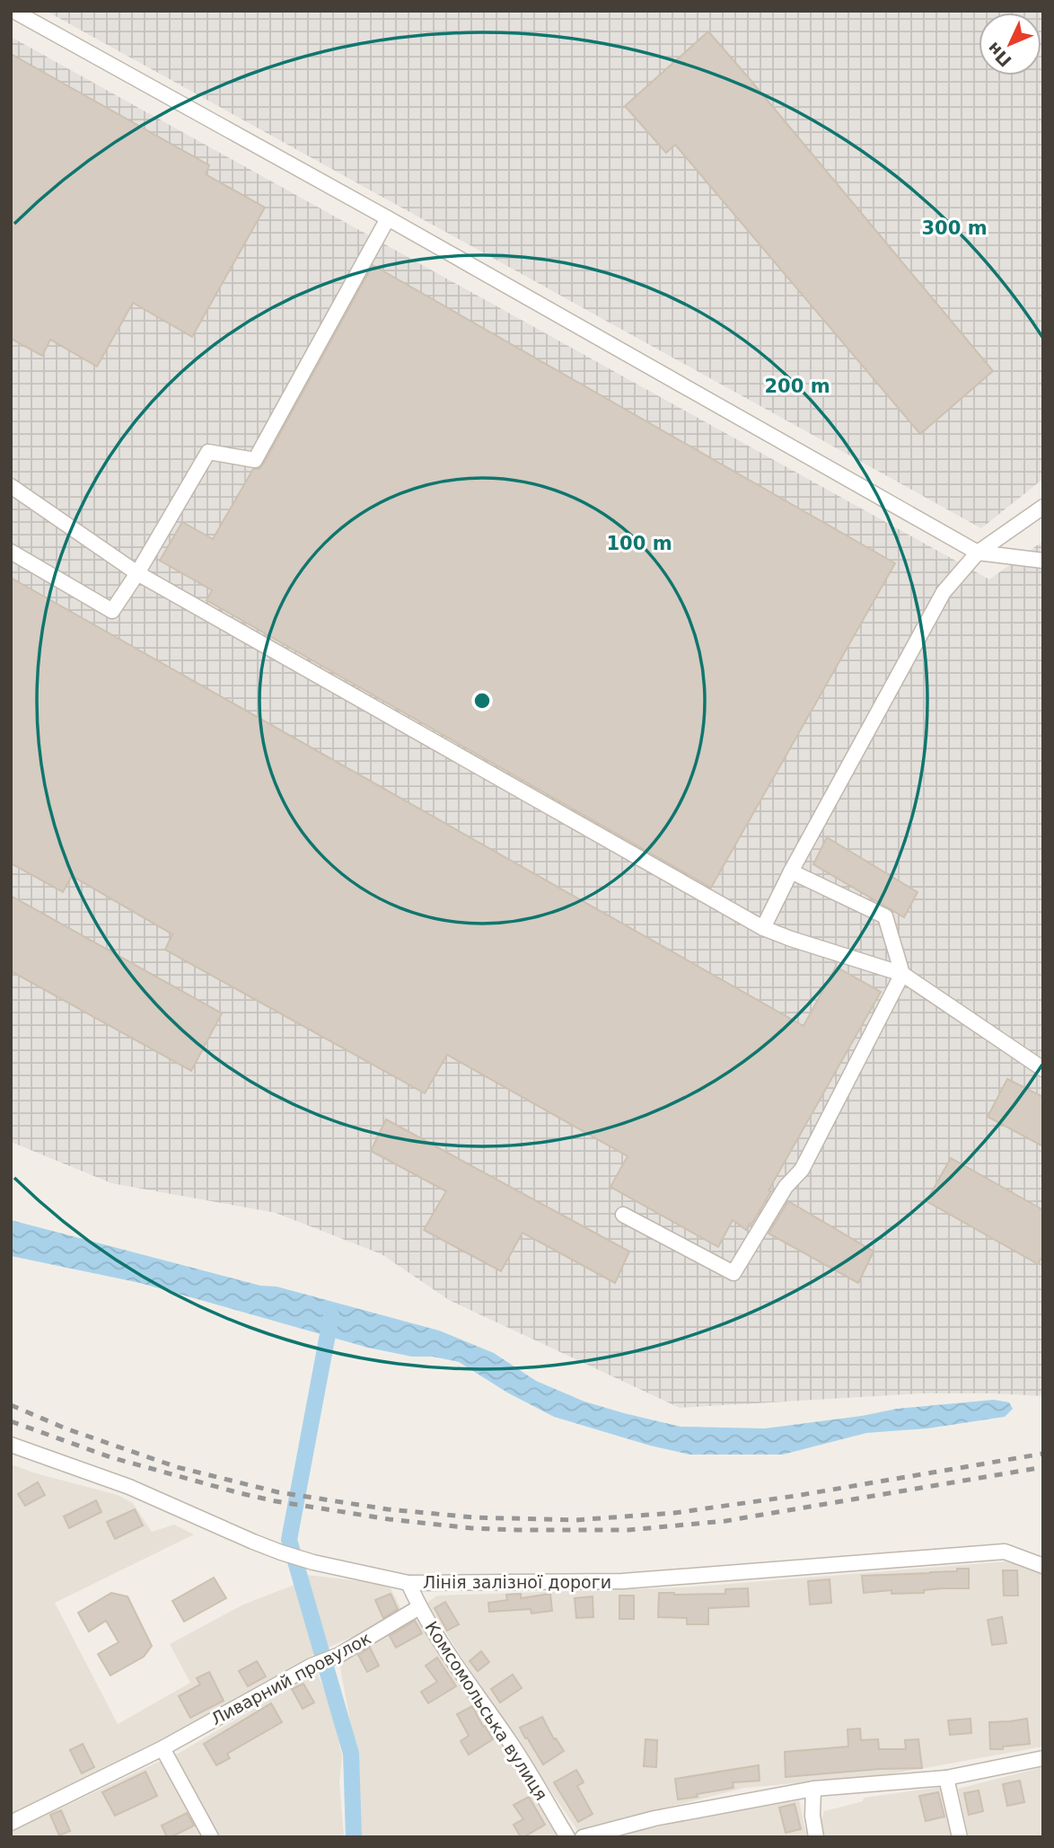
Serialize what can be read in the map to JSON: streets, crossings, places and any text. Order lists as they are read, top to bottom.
{
  "streets": {
    "street": ["Лінія залізної дороги", "Ливарний провулок", "Комсомольська вулиця"]
  },
  "crossings": [
    ["Лінія залізної дороги", "Комсомольська вулиця"],
    ["Ливарний провулок", "Комсомольська вулиця"]
  ],
  "north": "bottom left",
  "rings": ["300 m", "200 m", "100 m"]
}
